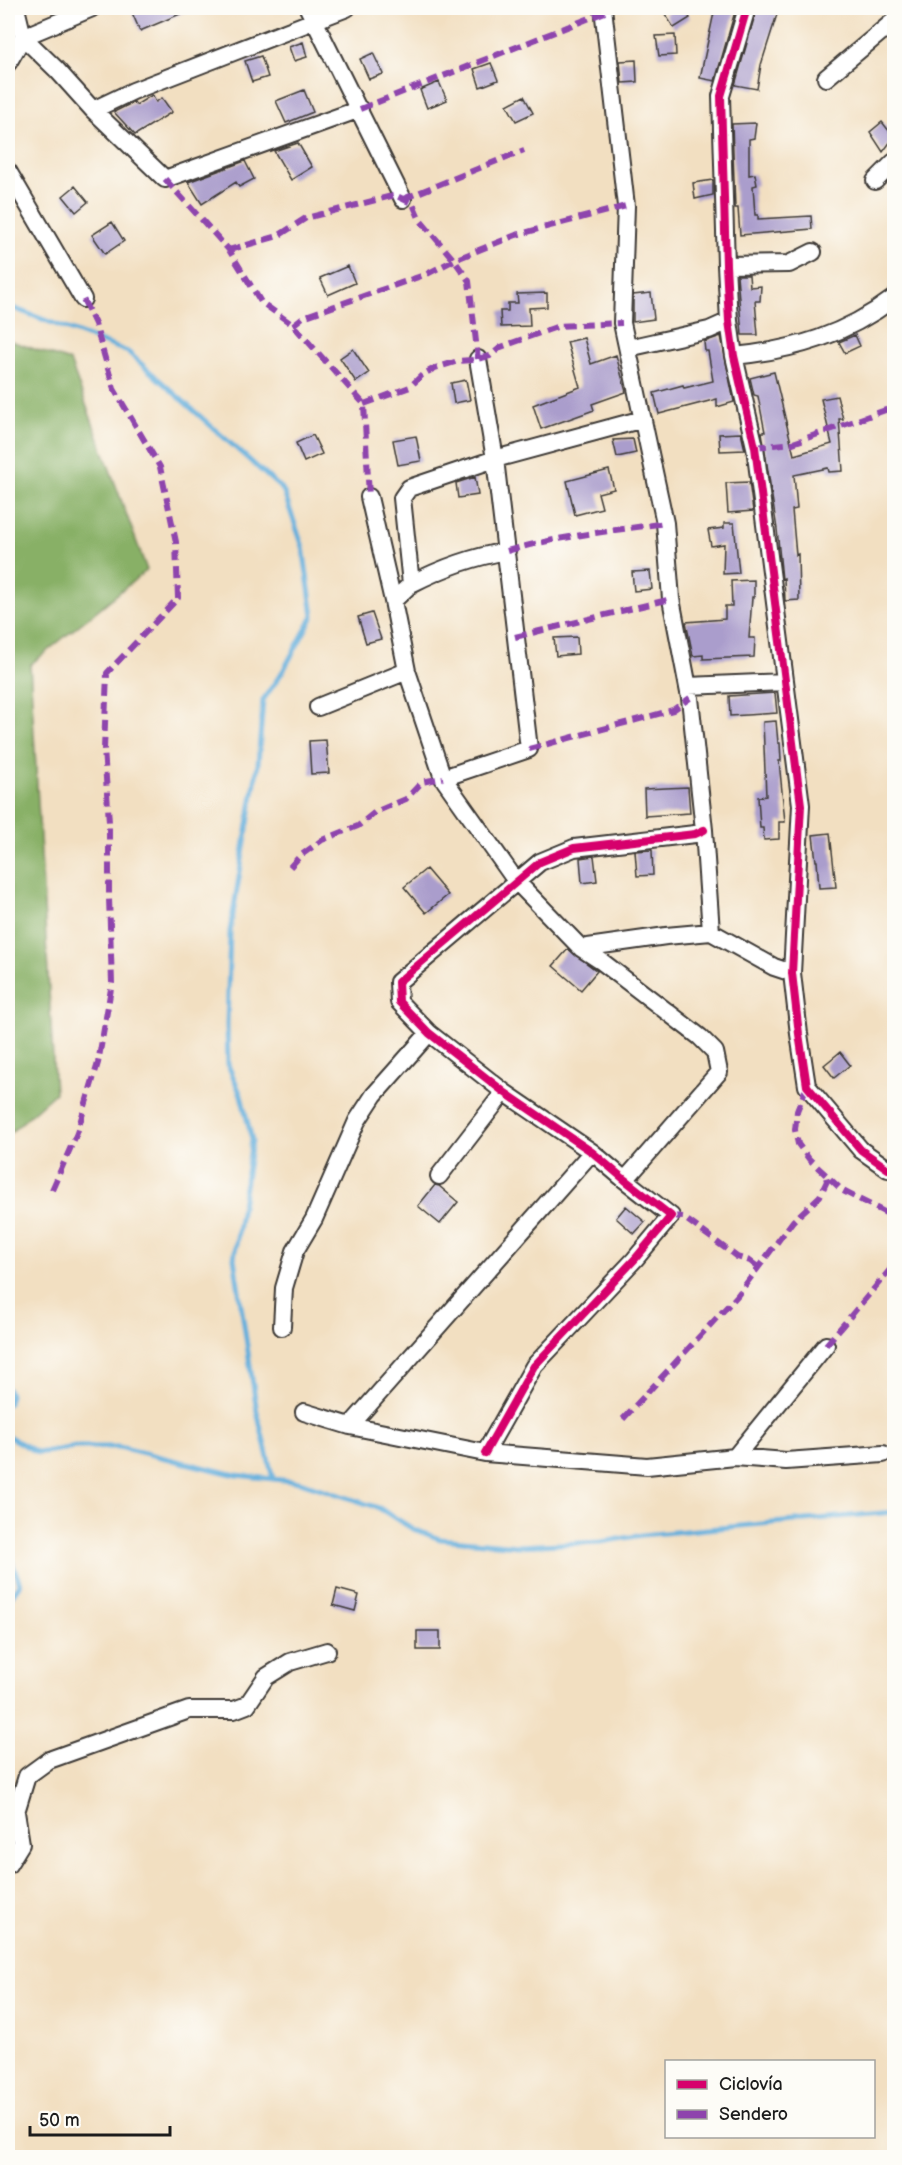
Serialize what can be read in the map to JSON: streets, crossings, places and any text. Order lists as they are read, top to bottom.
{
  "legend": ["Ciclovía", "Sendero"],
  "scale_bar": "50 m"
}
